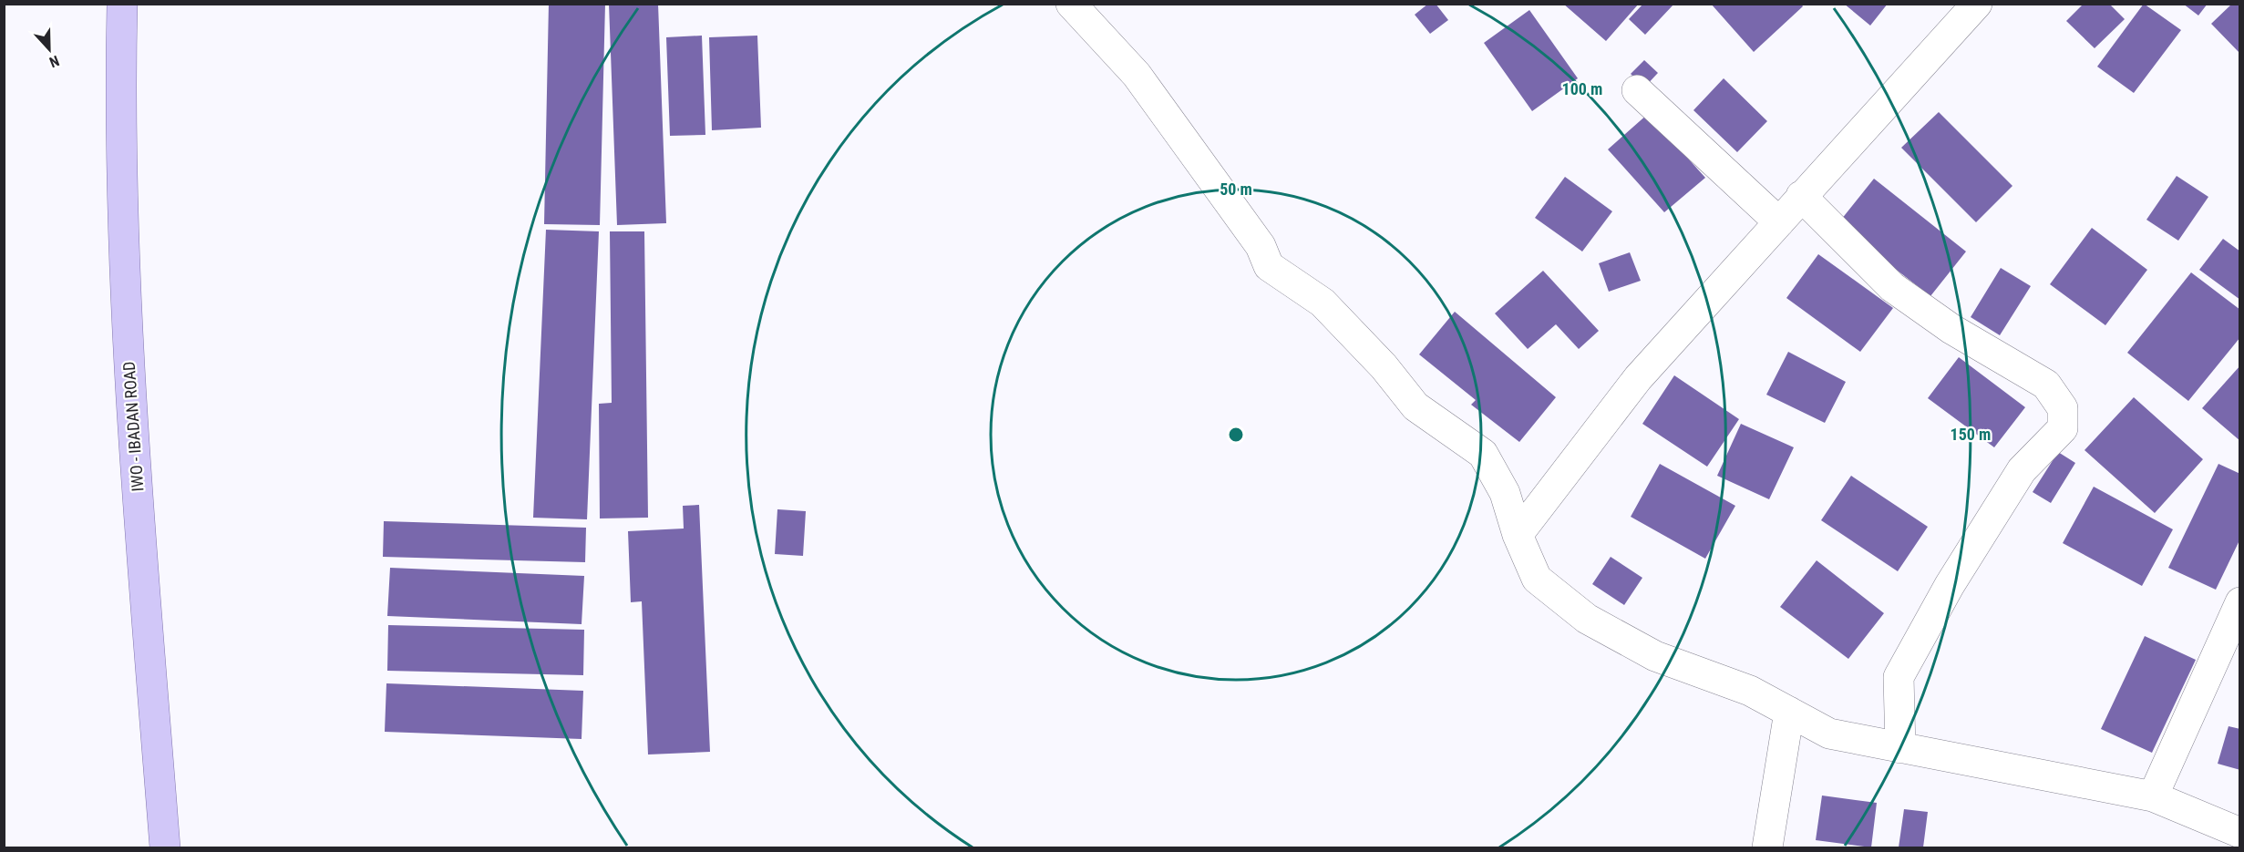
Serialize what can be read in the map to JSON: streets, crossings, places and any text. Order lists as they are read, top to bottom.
{
  "streets": {
    "main road": ["IWO - IBADAN ROAD"]
  },
  "north": "bottom",
  "rings": ["100 m", "50 m", "150 m"]
}
